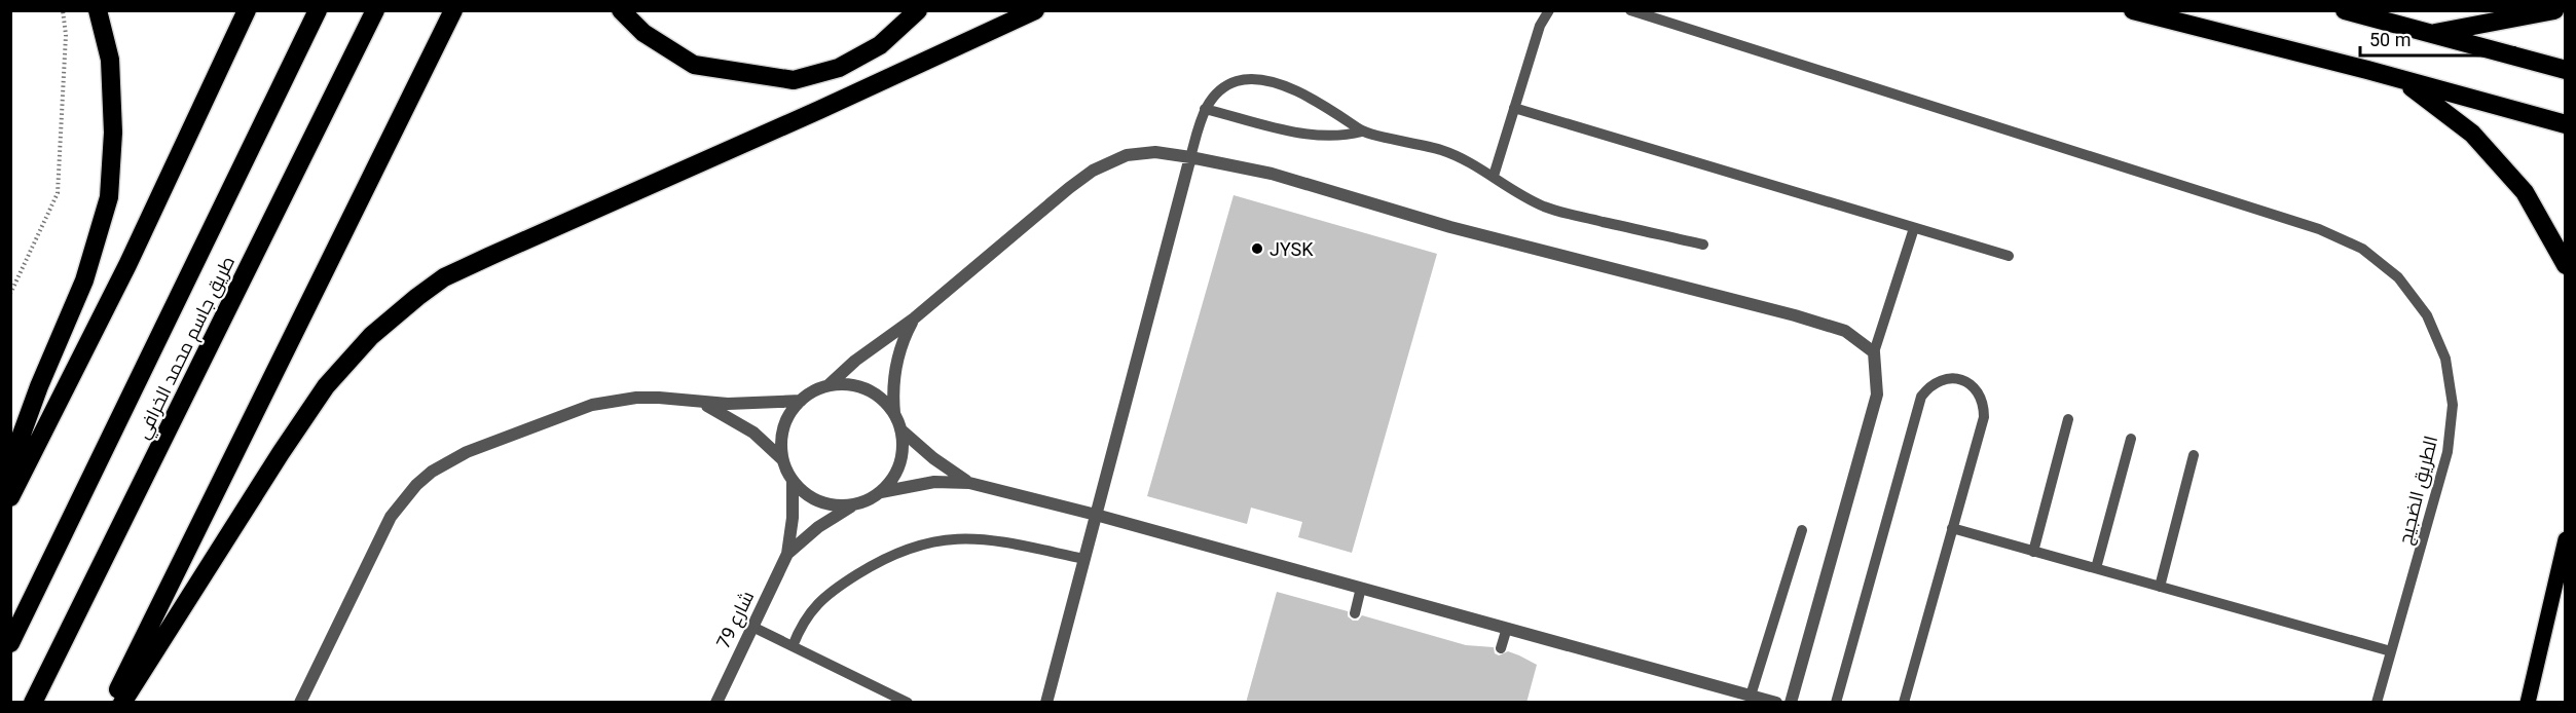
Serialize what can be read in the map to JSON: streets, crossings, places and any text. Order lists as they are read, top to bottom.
{
  "streets": {
    "highway": ["طريق جاسم محمد الخرافي"],
    "street": ["شارع 79"],
    "lane": ["الطريق الضجيج"]
  },
  "places": ["JYSK"],
  "scale_bar": "50 m"
}
